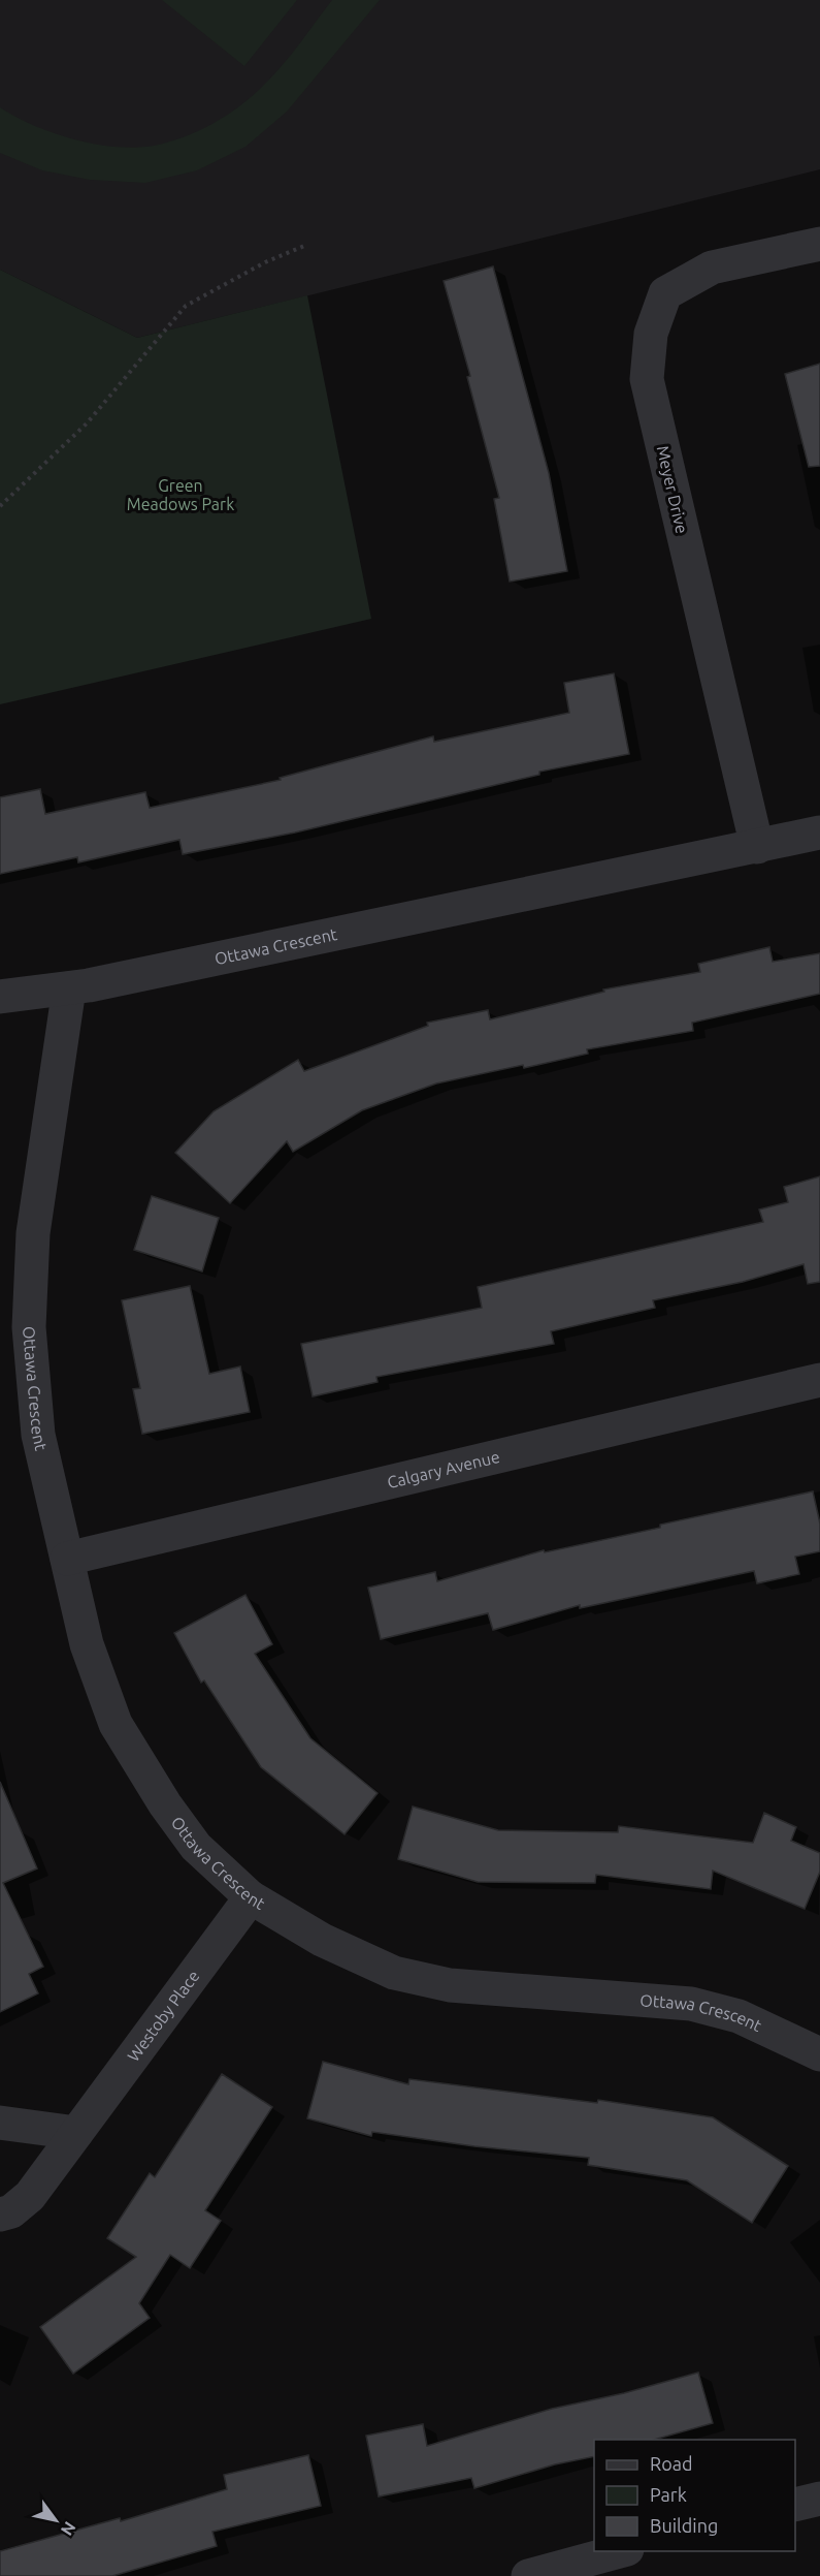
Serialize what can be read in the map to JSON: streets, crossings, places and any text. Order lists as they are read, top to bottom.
{
  "streets": {
    "street": [
      "Meyer Drive",
      "Ottawa Crescent",
      "Calgary Avenue",
      "Westoby Place"
    ]
  },
  "crossings": [
    ["Meyer Drive", "Ottawa Crescent"],
    ["Ottawa Crescent", "Calgary Avenue"],
    ["Ottawa Crescent", "Westoby Place"]
  ],
  "parks": ["Green Meadows Park"],
  "legend": ["Road", "Park", "Building"],
  "north": "bottom right"
}
